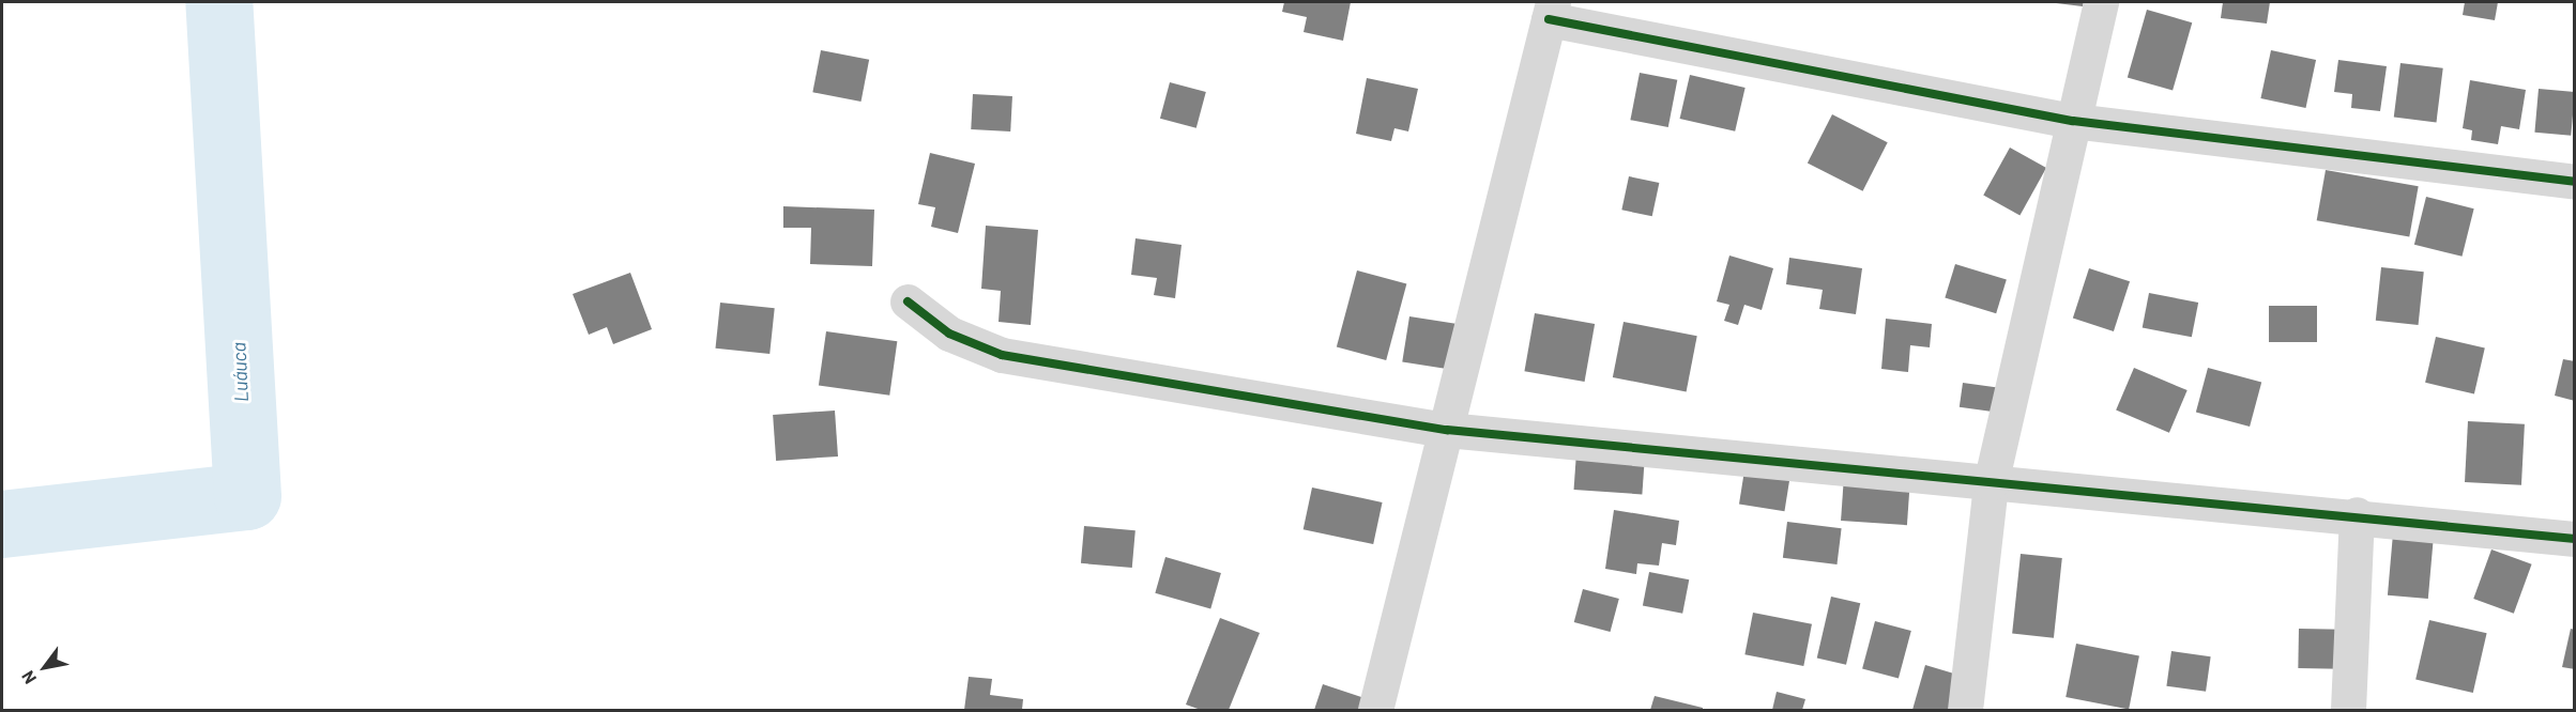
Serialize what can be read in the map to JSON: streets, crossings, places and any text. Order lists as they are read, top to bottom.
{
  "water": ["Luáuca"],
  "north": "bottom left"
}
